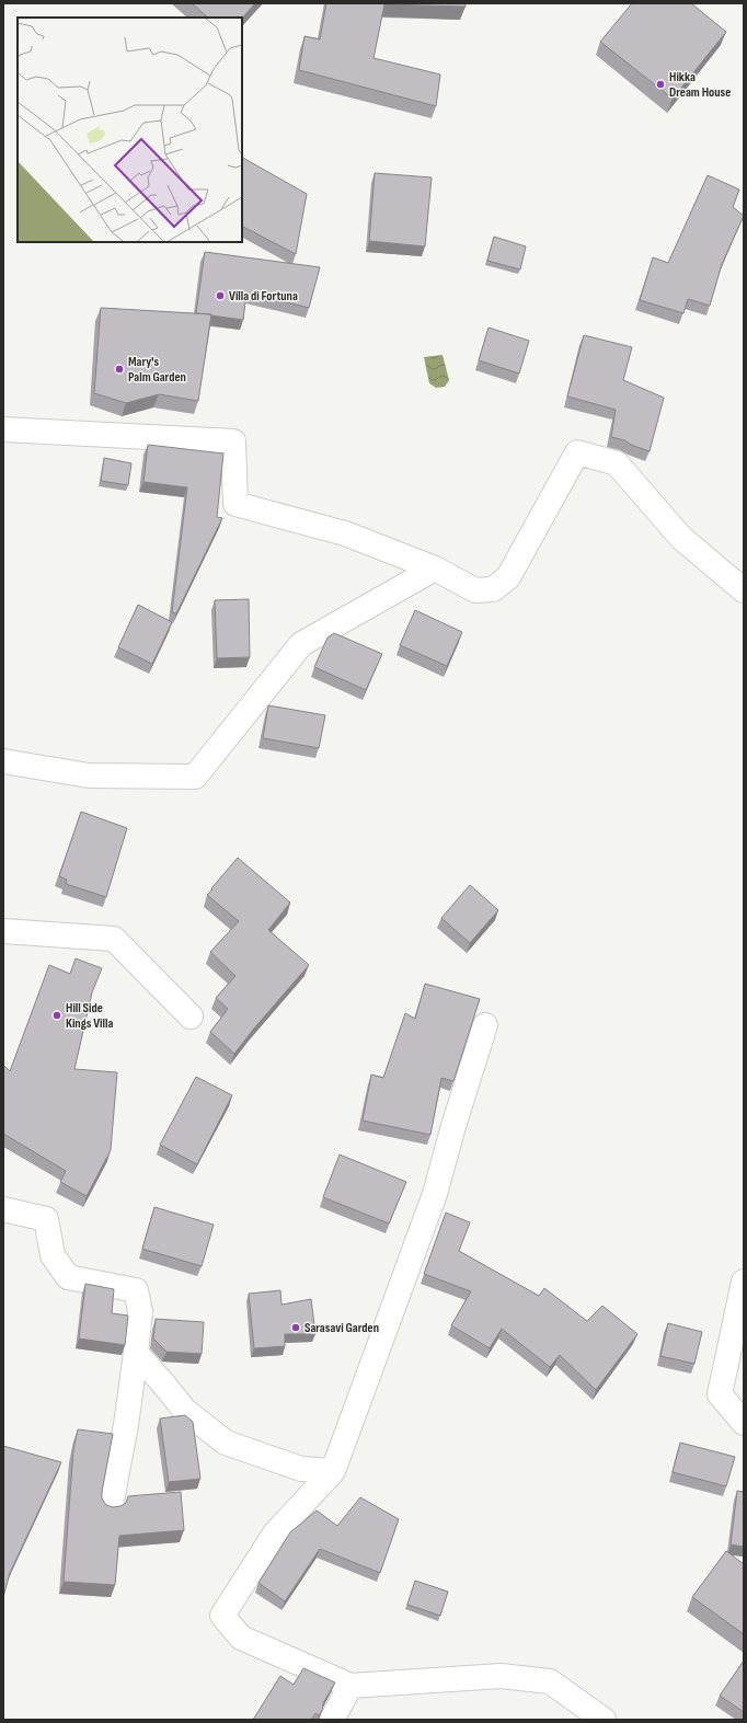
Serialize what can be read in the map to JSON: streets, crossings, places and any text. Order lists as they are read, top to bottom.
{
  "places": [
    "Hikka Dream House",
    "Villa di Fortuna",
    "Mary's Palm Garden",
    "Hill Side Kings Villa",
    "Sarasavi Garden"
  ]
}
